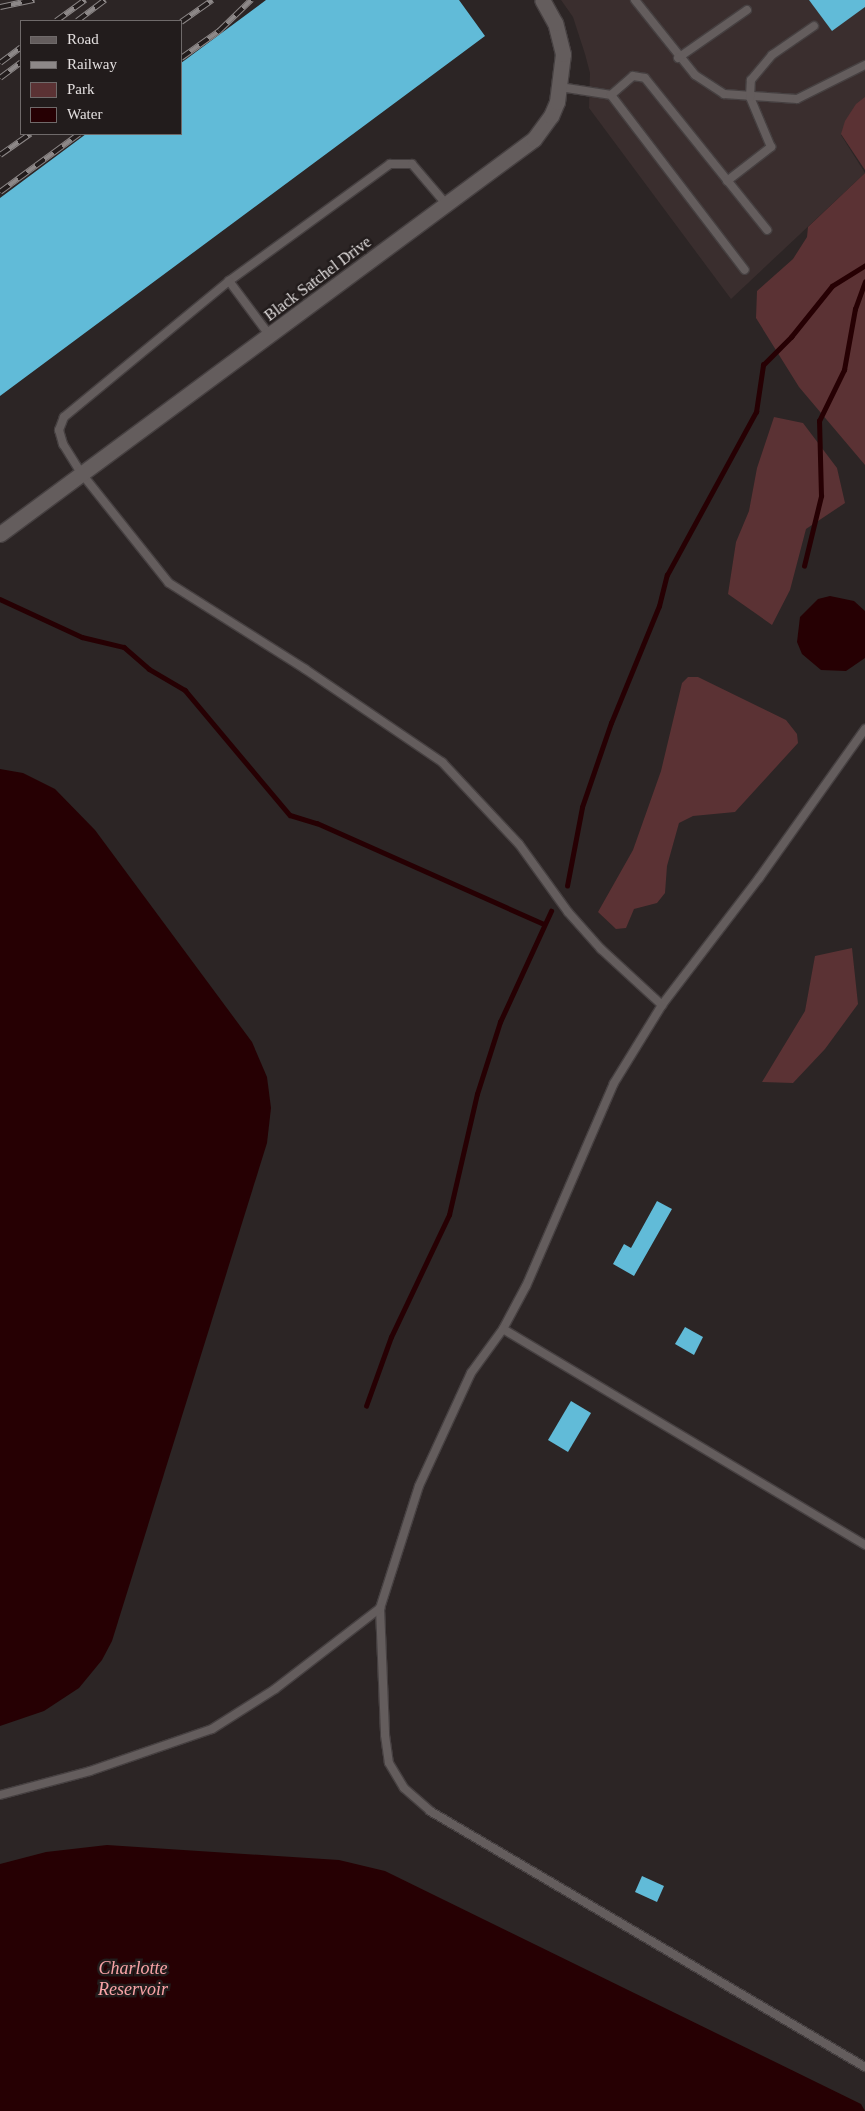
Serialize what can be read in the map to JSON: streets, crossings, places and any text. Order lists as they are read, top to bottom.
{
  "streets": {
    "street": ["Black Satchel Drive"]
  },
  "water": ["Charlotte Reservoir"],
  "legend": [
    "Road",
    "Railway",
    "Park",
    "Water"
  ]
}
